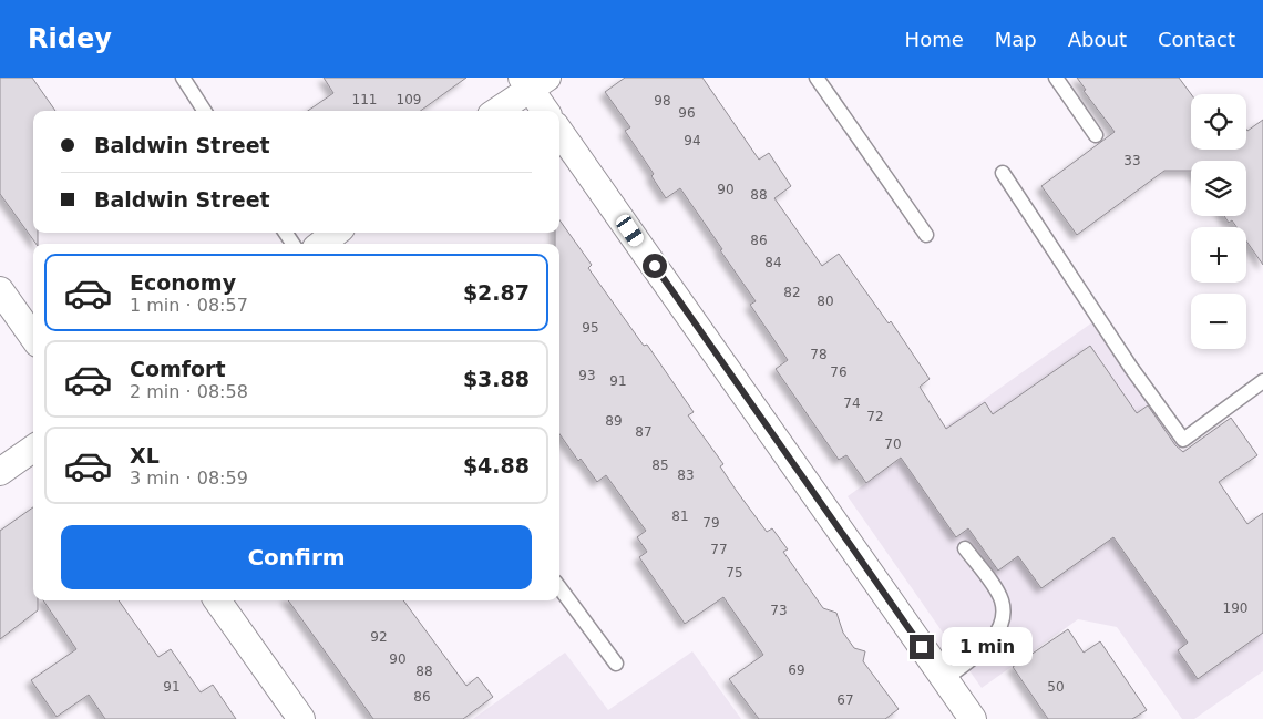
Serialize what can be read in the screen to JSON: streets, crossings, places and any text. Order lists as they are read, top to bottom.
{
  "house_numbers": [
    "111",
    "109",
    "98",
    "96",
    "94",
    "33",
    "90",
    "88",
    "86",
    "84",
    "82",
    "80",
    "95",
    "78",
    "76",
    "93",
    "91",
    "74",
    "72",
    "89",
    "87",
    "70",
    "85",
    "83",
    "81",
    "79",
    "77",
    "75",
    "190",
    "73",
    "92",
    "90",
    "69",
    "88",
    "91",
    "50",
    "86",
    "67"
  ],
  "page": {
    "header": "Ridey",
    "nav": [
      "Home",
      "Map",
      "About",
      "Contact"
    ],
    "map_buttons": ["+", "−"],
    "banner": ["Baldwin Street", "Baldwin Street"],
    "list": [
      {
        "name": "Economy",
        "note": "1 min · 08:57",
        "value": "$2.87"
      },
      {
        "name": "Comfort",
        "note": "2 min · 08:58",
        "value": "$3.88"
      },
      {
        "name": "XL",
        "note": "3 min · 08:59",
        "value": "$4.88"
      }
    ],
    "buttons": "Confirm",
    "bubble": "1 min"
  }
}
